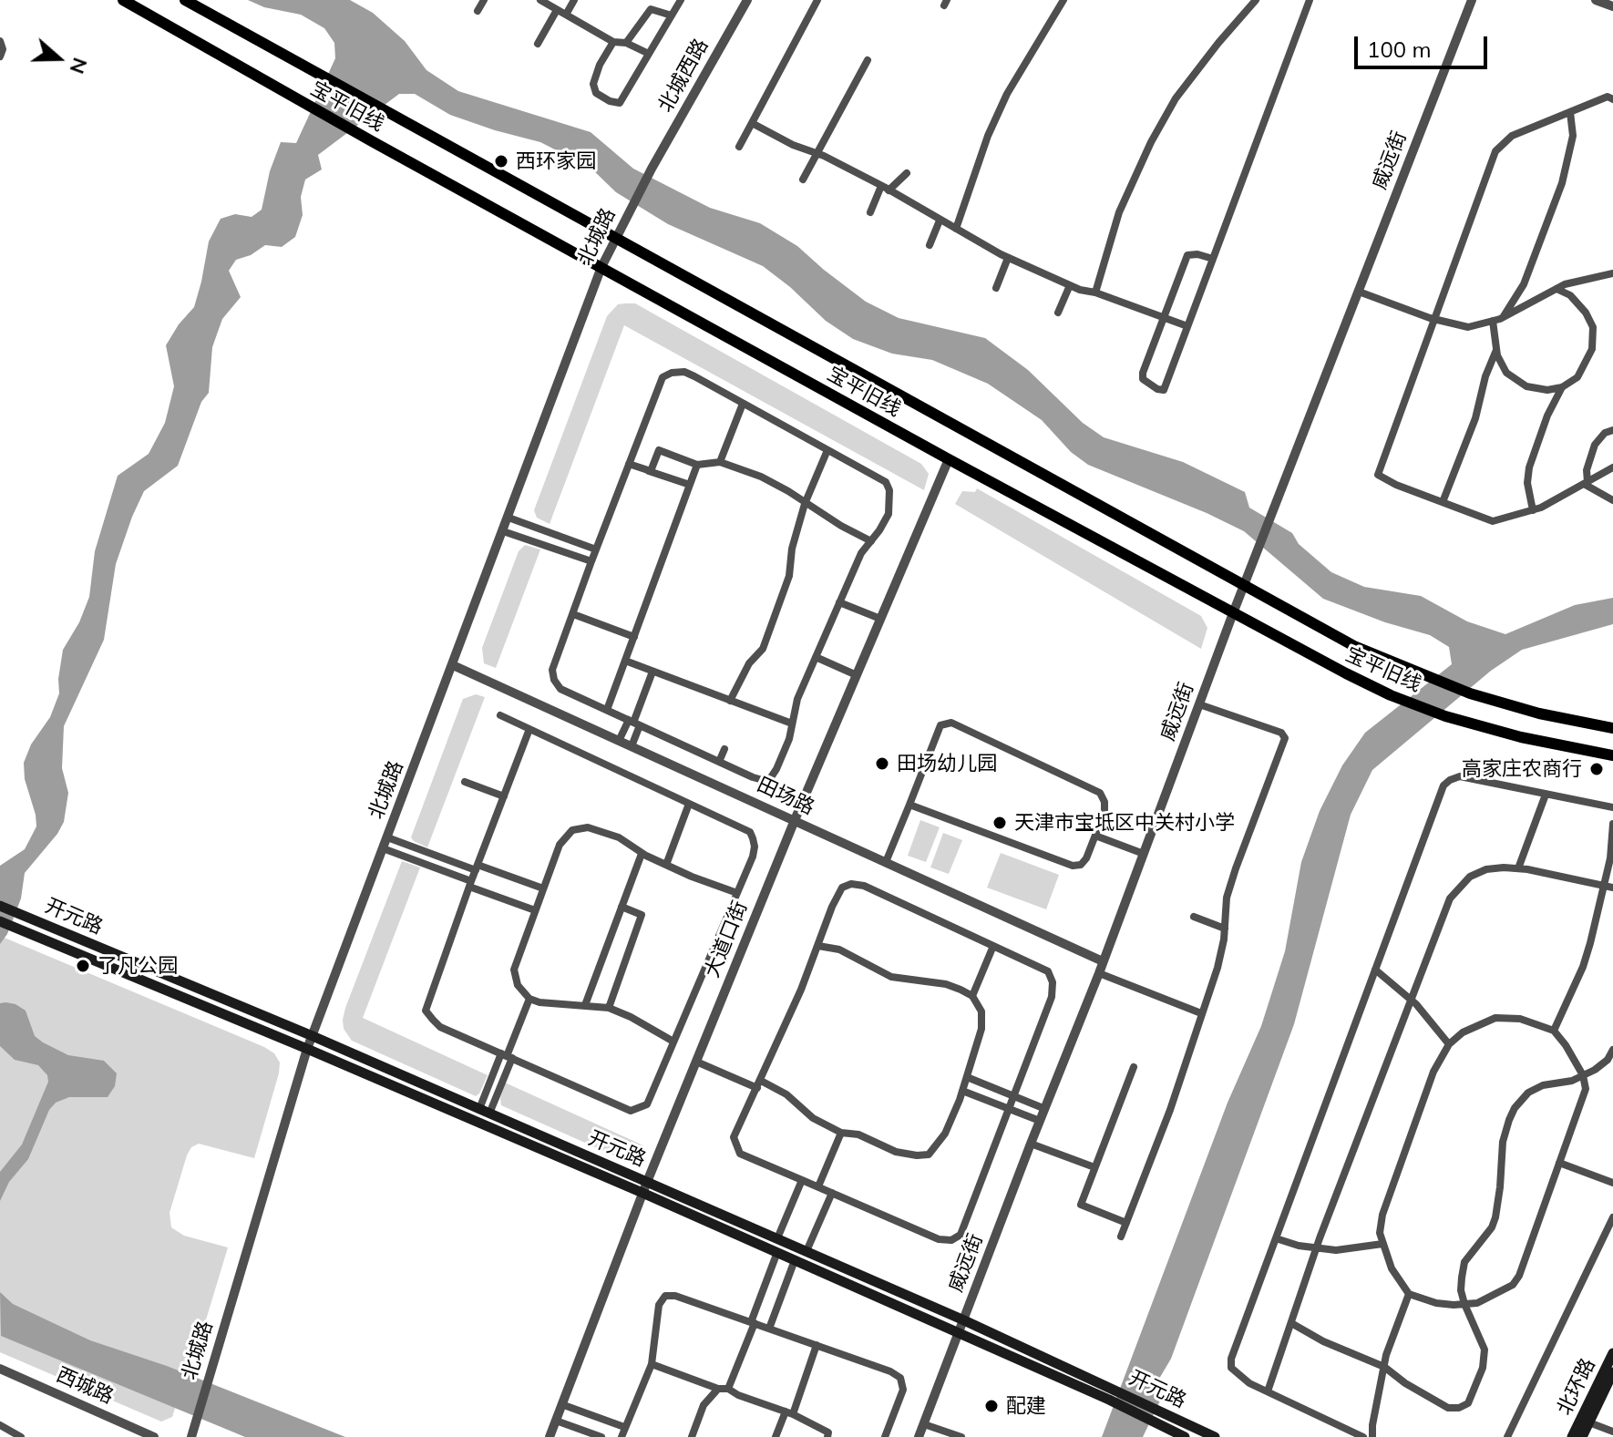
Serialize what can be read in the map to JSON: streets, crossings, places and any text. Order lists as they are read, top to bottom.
{
  "streets": {
    "main road": ["宝平旧线", "开元路", "北环路"],
    "street": [
      "北城西路",
      "威远街",
      "北城路",
      "田场路",
      "大道口街",
      "西城路"
    ]
  },
  "crossings": [
    ["北城西路", "北城路"],
    ["宝平旧线", "威远街"],
    ["宝平旧线", "北城路"],
    ["宝平旧线", "大道口街"],
    ["威远街", "田场路"],
    ["威远街", "开元路"],
    ["北城路", "田场路"],
    ["北城路", "开元路"],
    ["田场路", "大道口街"],
    ["开元路", "大道口街"]
  ],
  "places": [
    "西环家园",
    "田场幼儿园",
    "高家庄农商行",
    "天津市宝坻区中关村小学",
    "了凡公园",
    "配建"
  ],
  "scale_bar": "100 m",
  "north": "right"
}
